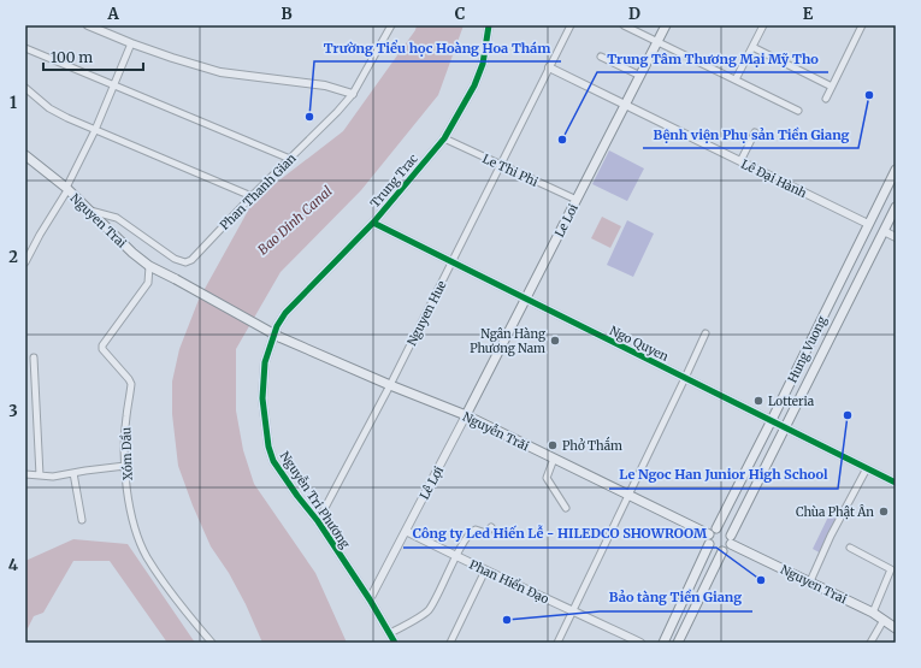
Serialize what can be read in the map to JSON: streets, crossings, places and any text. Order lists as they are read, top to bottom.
{
  "streets": {
    "main road": [
      "Nguyen Trai",
      "Le Loi",
      "Hung Vuong",
      "Nguyễn Trãi"
    ],
    "street": [
      "Le Thi Phi",
      "Lê Đại Hành",
      "Trung Trac",
      "Phan Thanh Gian",
      "Nguyen Hue",
      "Ngo Quyen",
      "Xóm Dầu",
      "Lê Lợi",
      "Nguyễn Tri Phương",
      "Phan Hiển Đạo"
    ]
  },
  "crossings": [
    ["Le Thi Phi", "Trung Trac"],
    ["Le Thi Phi", "Le Loi"],
    ["Le Thi Phi", "Nguyen Hue"],
    ["Lê Đại Hành", "Le Loi"],
    ["Lê Đại Hành", "Nguyen Hue"],
    ["Lê Đại Hành", "Hung Vuong"],
    ["Trung Trac", "Ngo Quyen"],
    ["Trung Trac", "Nguyễn Tri Phương"],
    ["Phan Thanh Gian", "Nguyen Trai"],
    ["Nguyen Trai", "Hung Vuong"],
    ["Nguyen Trai", "Nguyễn Trãi"],
    ["Nguyen Trai", "Xóm Dầu"],
    ["Le Loi", "Ngo Quyen"],
    ["Le Loi", "Nguyễn Trãi"],
    ["Le Loi", "Lê Lợi"],
    ["Nguyen Hue", "Ngo Quyen"],
    ["Nguyen Hue", "Nguyễn Trãi"],
    ["Nguyen Hue", "Nguyễn Tri Phương"],
    ["Ngo Quyen", "Hung Vuong"],
    ["Hung Vuong", "Nguyễn Trãi"],
    ["Nguyễn Trãi", "Lê Lợi"],
    ["Lê Lợi", "Nguyễn Tri Phương"],
    ["Lê Lợi", "Phan Hiển Đạo"]
  ],
  "water": ["Bao Dinh Canal"],
  "places": [
    "Bệnh viện Phụ sản Tiền Giang",
    "Trường Tiểu học Hoàng Hoa Thám",
    "Trung Tâm Thương Mại Mỹ Tho",
    "Ngân Hàng Phương Nam",
    "Lotteria",
    "Le Ngoc Han Junior High School",
    "Phở Thắm",
    "Chùa Phật Ân",
    "Công ty Led Hiến Lễ - HILEDCO SHOWROOM",
    "Bảo tàng Tiền Giang"
  ],
  "scale_bar": "100 m",
  "grid": {
    "columns": [
      "A",
      "B",
      "C",
      "D",
      "E"
    ],
    "rows": [
      "1",
      "2",
      "3",
      "4"
    ]
  }
}
